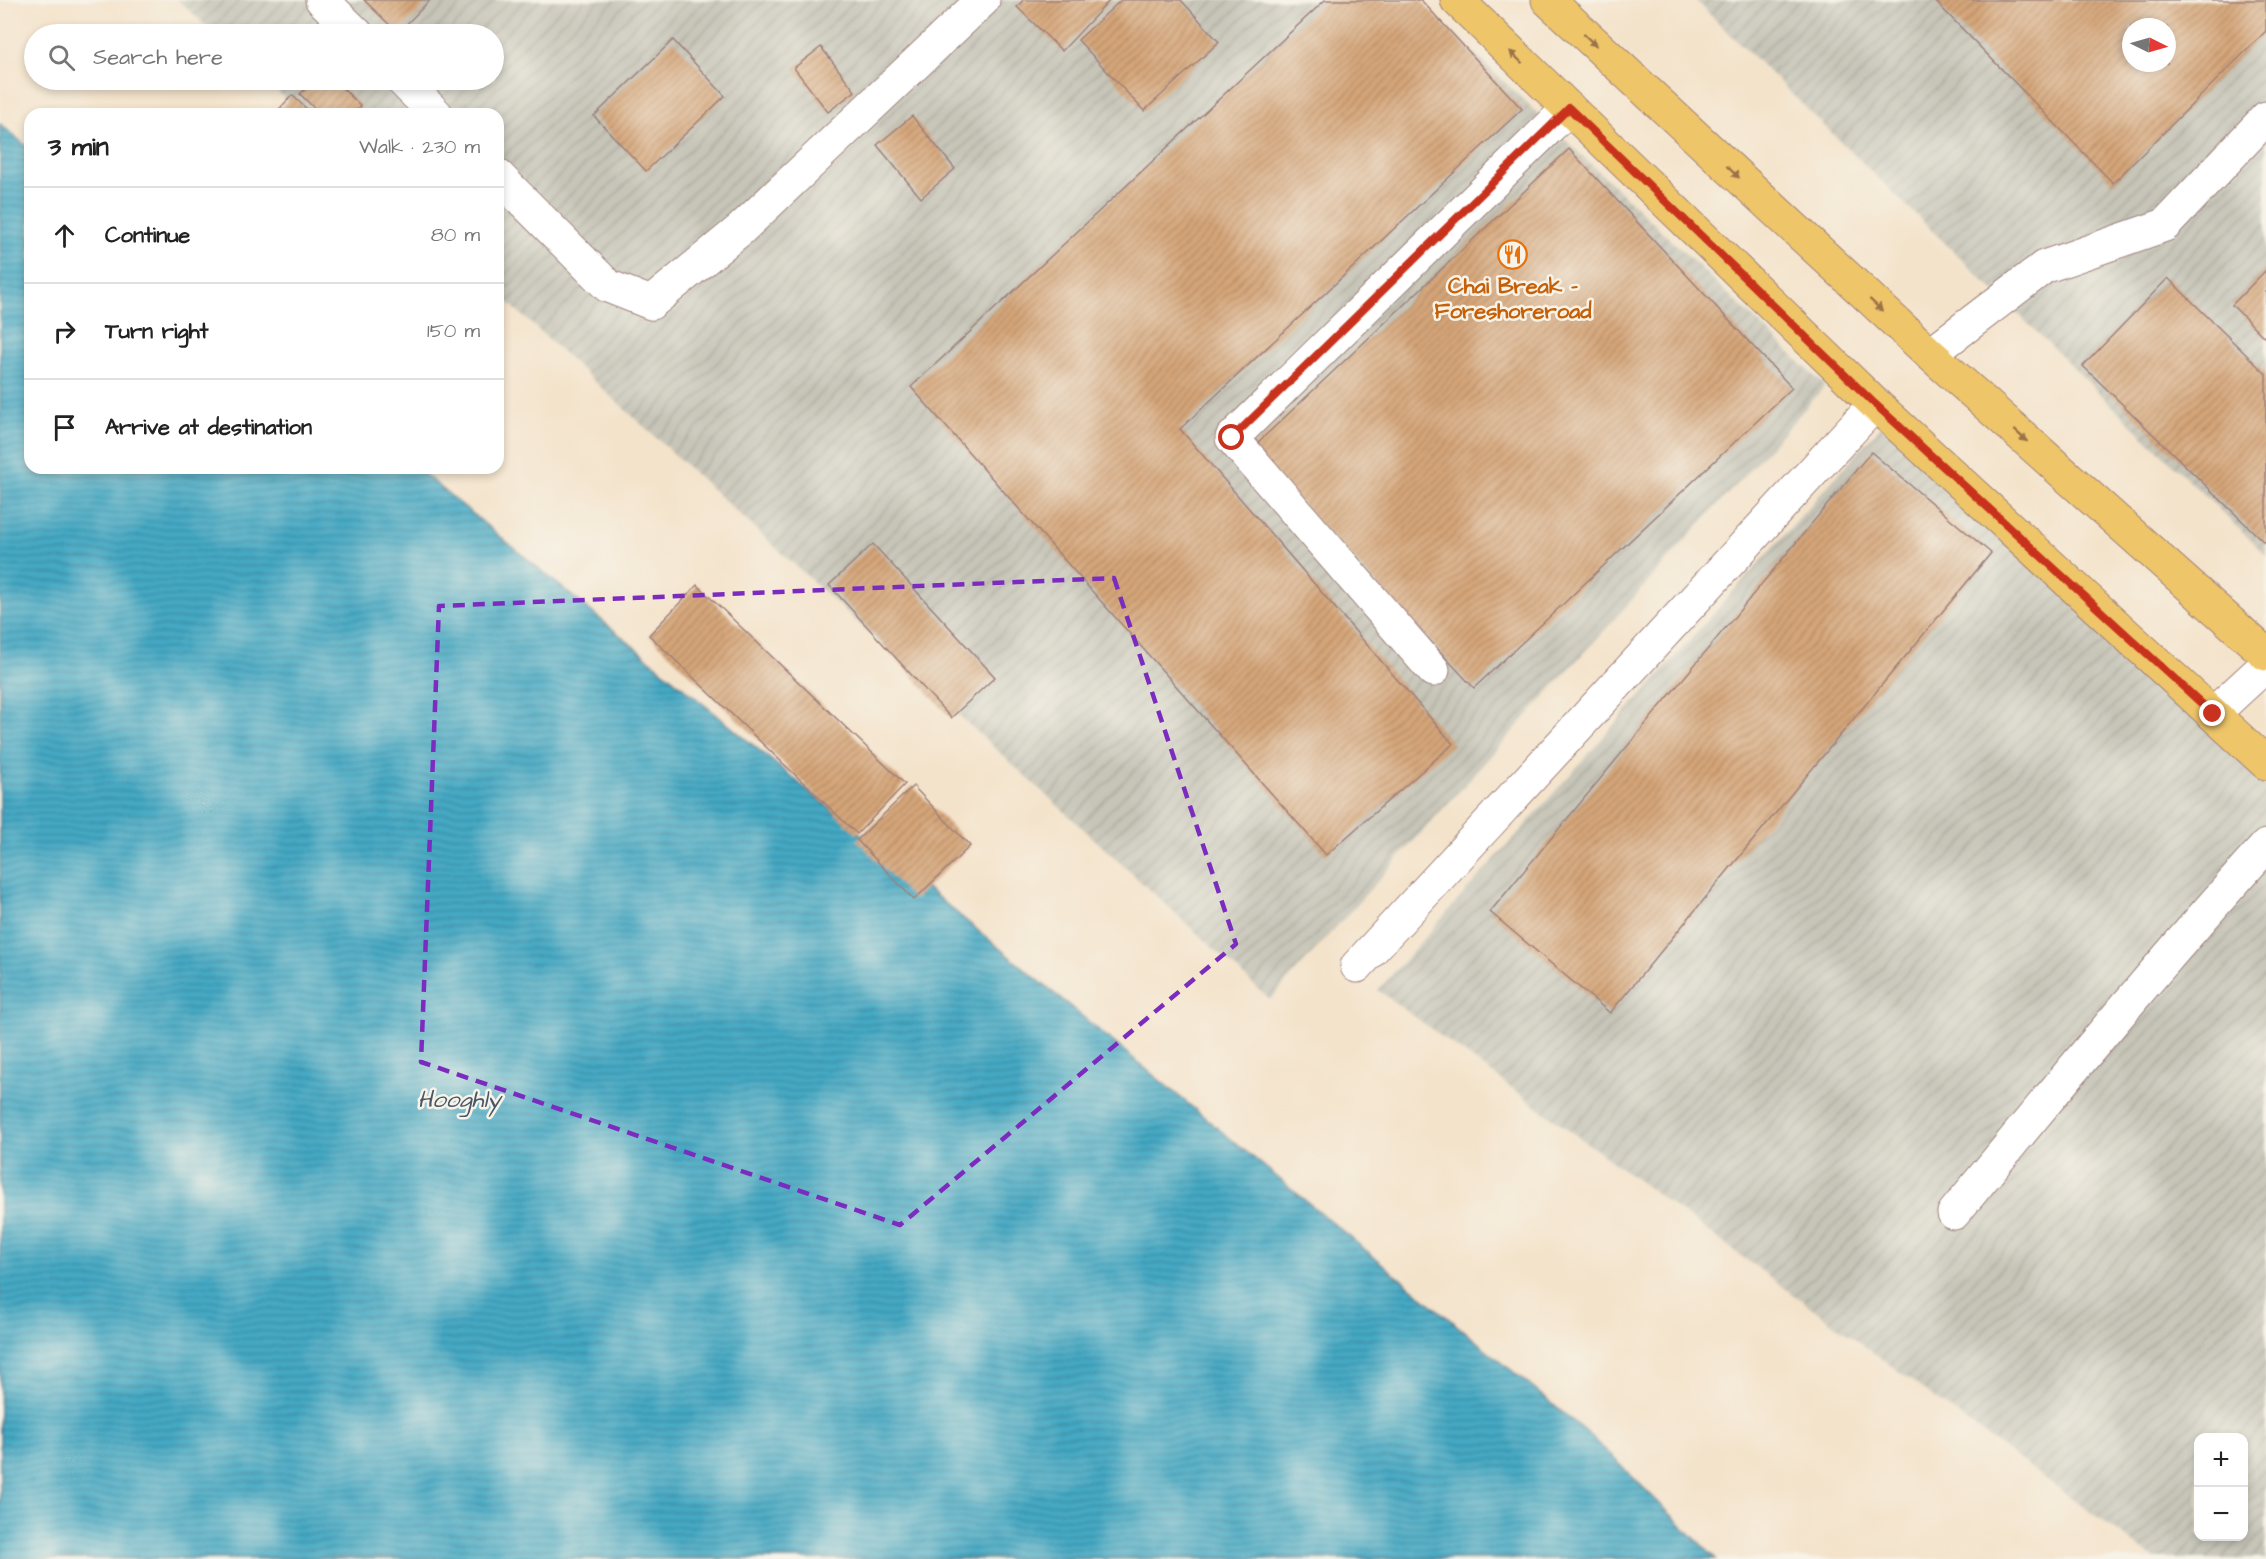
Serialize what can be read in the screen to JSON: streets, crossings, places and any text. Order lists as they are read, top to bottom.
{
  "water": ["Hooghly"],
  "places": {
    "restaurant": ["Chai Break - Foreshoreroad"]
  },
  "north": "right",
  "page": {
    "search": "Search here",
    "heading": ["3 min", "Walk · 230 m"],
    "list": [
      ["Continue", "80 m"],
      ["Turn right", "150 m"],
      "Arrive at destination"
    ],
    "map_buttons": ["+", "−"]
  }
}
